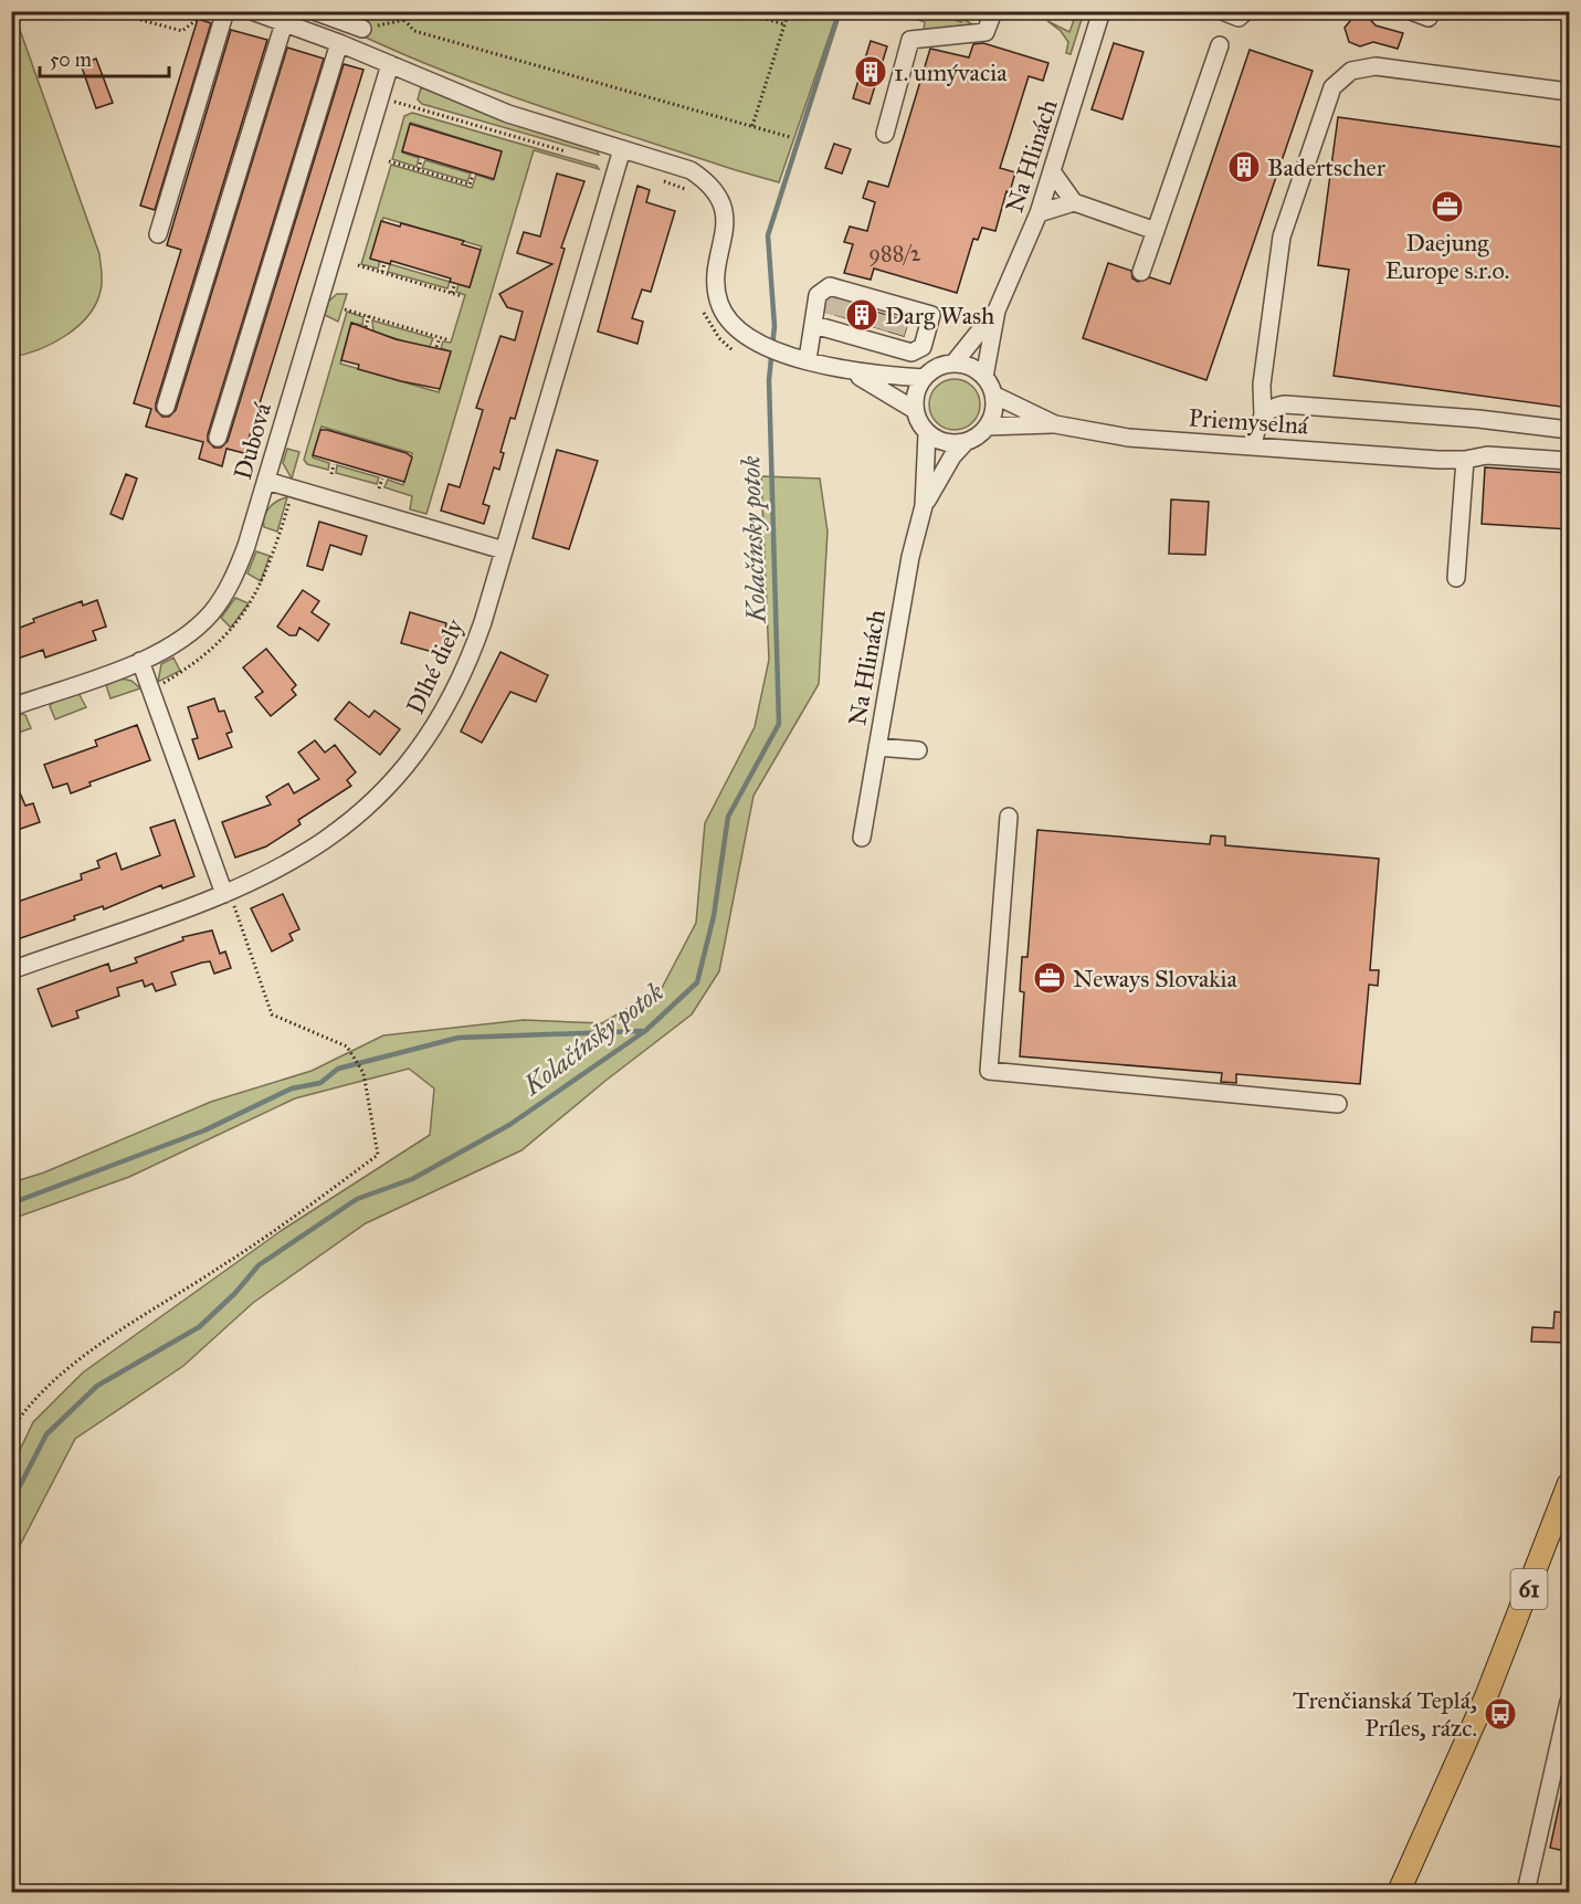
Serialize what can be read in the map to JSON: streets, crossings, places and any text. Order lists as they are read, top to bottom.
{
  "streets": {
    "main road": ["61"],
    "street": [
      "Na Hlinách",
      "Priemyselná",
      "Dubová",
      "Dlhé diely"
    ]
  },
  "crossings": [
    ["Na Hlinách", "Priemyselná"]
  ],
  "water": ["Kolačínsky potok"],
  "places": {
    "building": ["1. umývacia", "Badertscher", "Darg Wash"],
    "office": ["Daejung Europe s.r.o.", "Neways Slovakia"],
    "bus stop": ["Trenčianská Teplá, Príles, rázc."]
  },
  "house_numbers": ["988/2"],
  "scale_bar": "50 m"
}
